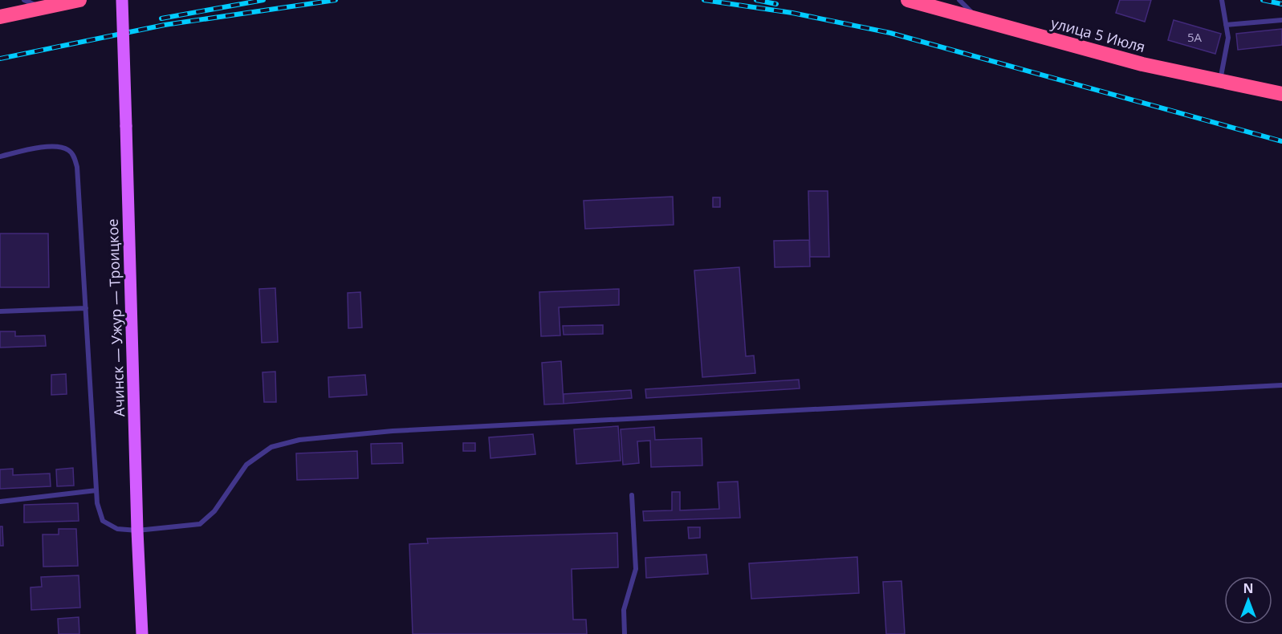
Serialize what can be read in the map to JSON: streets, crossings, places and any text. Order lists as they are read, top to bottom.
{
  "streets": {
    "highway": ["улица 5 Июля"],
    "main road": ["Ачинск — Ужур — Троицкое"]
  },
  "house_numbers": ["5А"],
  "north": "top"
}
